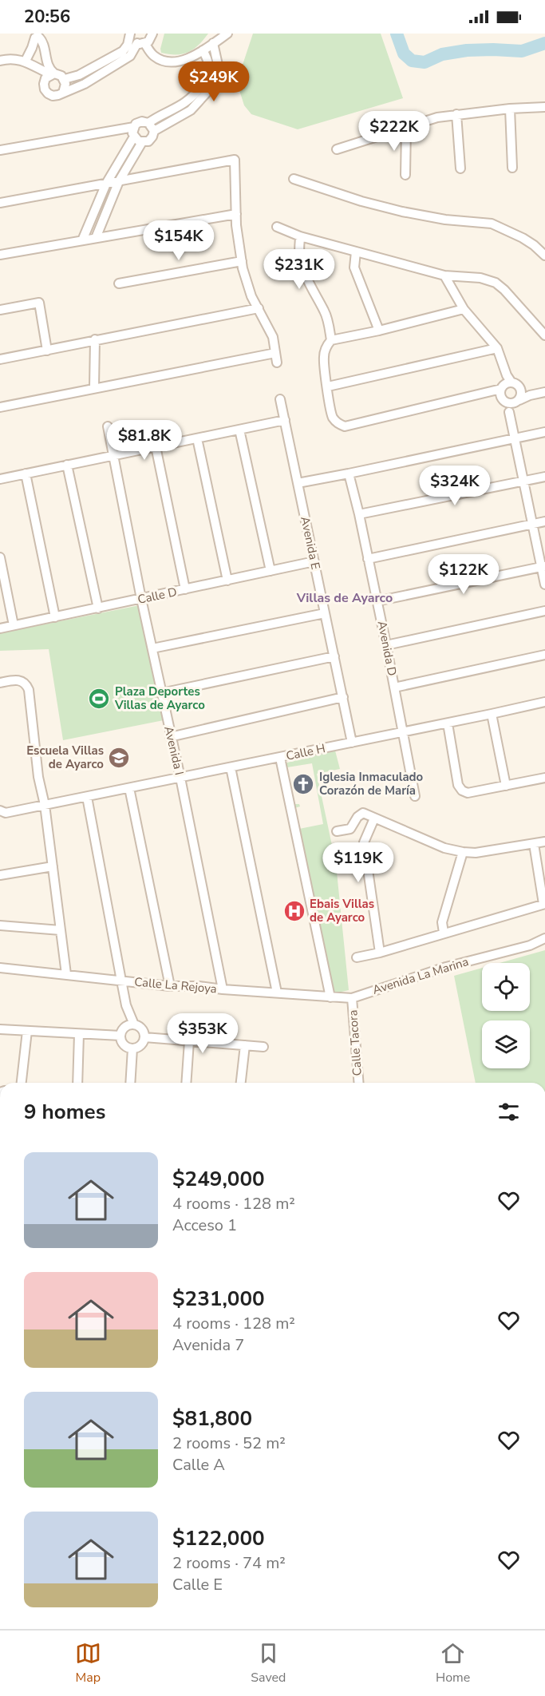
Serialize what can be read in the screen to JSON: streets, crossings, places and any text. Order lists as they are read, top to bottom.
{
  "streets": {
    "street": [
      "Avenida E",
      "Calle D",
      "Avenida D",
      "Avenida I",
      "Calle H",
      "Avenida La Marina",
      "Calle La Rejoya",
      "Calle Tacora"
    ]
  },
  "crossings": [
    ["Avenida E", "Calle D"],
    ["Avenida E", "Calle H"],
    ["Calle D", "Avenida I"],
    ["Avenida D", "Calle H"],
    ["Avenida I", "Calle H"],
    ["Avenida I", "Calle La Rejoya"],
    ["Avenida La Marina", "Calle La Rejoya"],
    ["Avenida La Marina", "Calle Tacora"],
    ["Calle La Rejoya", "Calle Tacora"]
  ],
  "districts": ["Villas de Ayarco"],
  "places": {
    "sports": ["Plaza Deportes Villas de Ayarco"],
    "school or university": ["Escuela Villas de Ayarco"],
    "church": ["Iglesia Inmaculado Corazón de María"],
    "hospital": ["Ebais Villas de Ayarco"]
  },
  "page": {
    "status": "20:56",
    "price": [
      "$249K",
      "$222K",
      "$154K",
      "$231K",
      "$81.8K",
      "$324K",
      "$122K",
      "$119K",
      "$353K"
    ],
    "heading": "9 homes",
    "list": [
      {
        "name": "$249,000",
        "note": "4 rooms · 128 m² · Acceso 1"
      },
      {
        "name": "$231,000",
        "note": "4 rooms · 128 m² · Avenida 7"
      },
      {
        "name": "$81,800",
        "note": "2 rooms · 52 m² · Calle A"
      },
      {
        "name": "$122,000",
        "note": "2 rooms · 74 m² · Calle E"
      }
    ],
    "tabs": ["Map", "Saved", "Home"]
  }
}
